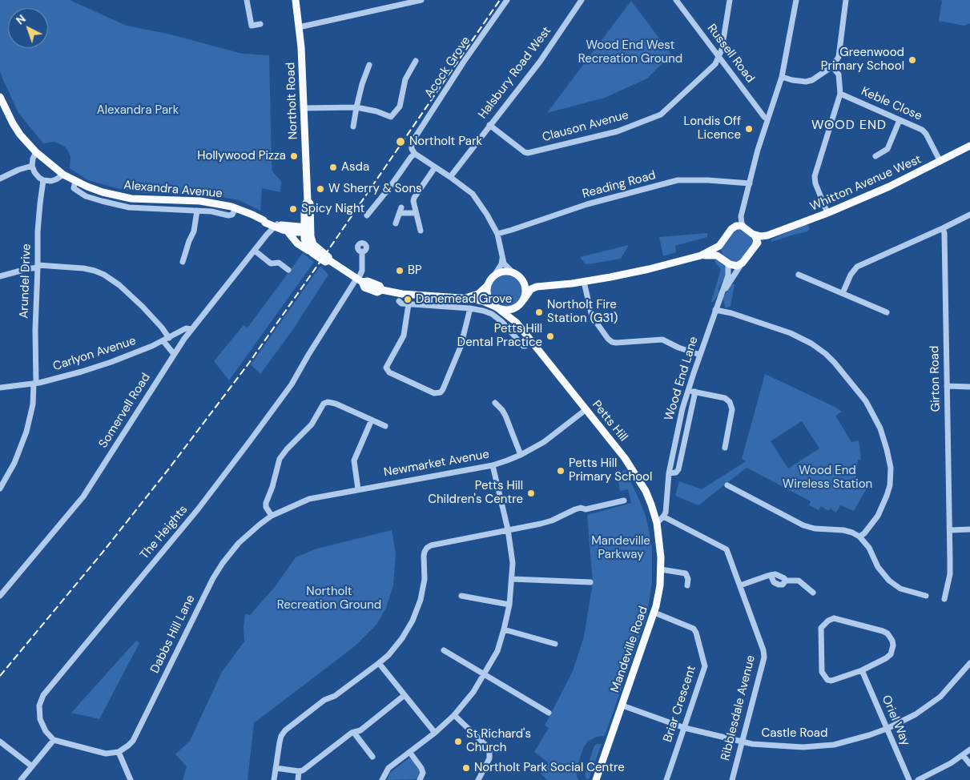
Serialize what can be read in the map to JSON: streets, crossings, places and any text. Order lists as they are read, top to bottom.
{
  "streets": {
    "main road": [
      "Northolt Road",
      "Whitton Avenue West",
      "Alexandra Avenue",
      "Wood End Lane",
      "Petts Hill",
      "Mandeville Road"
    ],
    "street": [
      "Russell Road",
      "Acock Grove",
      "Halsbury Road West",
      "Keble Close",
      "Clauson Avenue",
      "Reading Road",
      "Arundel Drive",
      "Carlyon Avenue",
      "Girton Road",
      "Somervell Road",
      "Newmarket Avenue",
      "The Heights",
      "Dabbs Hill Lane",
      "Briar Crescent",
      "Ribblesdale Avenue",
      "Oriel Way",
      "Castle Road"
    ]
  },
  "crossings": [
    ["Russell Road", "Clauson Avenue"],
    ["Halsbury Road West", "Clauson Avenue"],
    ["Northolt Road", "Alexandra Avenue"],
    ["Northolt Road", "Petts Hill"],
    ["Keble Close", "Whitton Avenue West"],
    ["Whitton Avenue West", "Wood End Lane"],
    ["Alexandra Avenue", "Somervell Road"],
    ["Arundel Drive", "Carlyon Avenue"],
    ["Carlyon Avenue", "Somervell Road"],
    ["Wood End Lane", "Ribblesdale Avenue"],
    ["Petts Hill", "Newmarket Avenue"],
    ["Petts Hill", "The Heights"],
    ["Petts Hill", "Mandeville Road"],
    ["Newmarket Avenue", "Dabbs Hill Lane"],
    ["Mandeville Road", "Briar Crescent"],
    ["Mandeville Road", "Castle Road"],
    ["Briar Crescent", "Castle Road"],
    ["Ribblesdale Avenue", "Castle Road"],
    ["Oriel Way", "Castle Road"]
  ],
  "districts": ["WOOD END"],
  "parks": [
    "Wood End West Recreation Ground",
    "Alexandra Park",
    "Wood End Wireless Station",
    "Mandeville Parkway",
    "Northolt Recreation Ground"
  ],
  "places": [
    "Greenwood Primary School",
    "Londis Off Licence",
    "Northolt Park",
    "Hollywood Pizza",
    "Asda",
    "W Sherry & Sons",
    "Spicy Night",
    "BP",
    "Danemead Grove",
    "Northolt Fire Station (G31)",
    "Petts Hill Dental Practice",
    "Petts Hill Primary School",
    "Petts Hill Children's Centre",
    "St Richard's Church",
    "Northolt Park Social Centre"
  ],
  "north": "top left"
}
